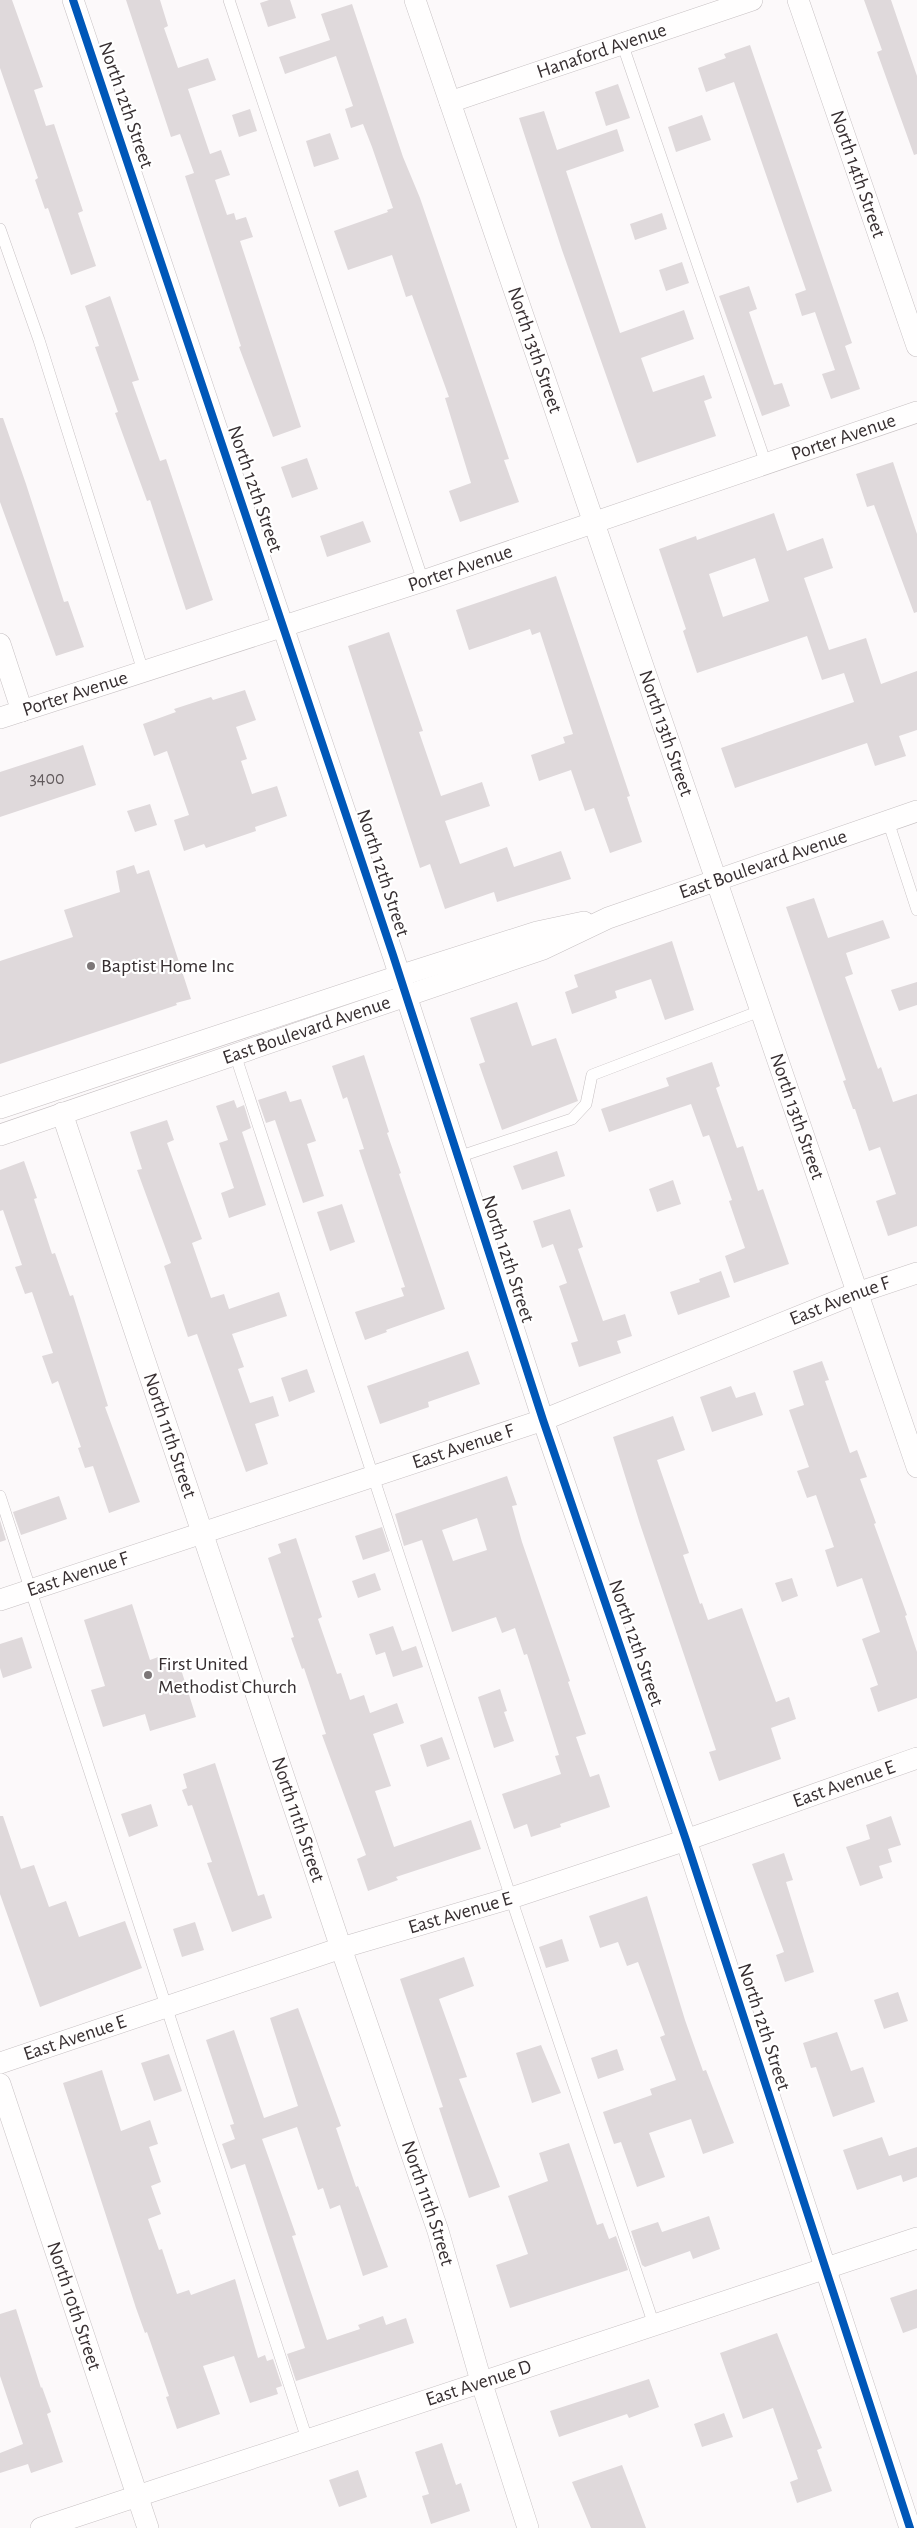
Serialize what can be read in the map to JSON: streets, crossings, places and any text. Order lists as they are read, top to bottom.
{
  "streets": {
    "street": [
      "Hanaford Avenue",
      "North 12th Street",
      "North 14th Street",
      "North 13th Street",
      "Porter Avenue",
      "East Boulevard Avenue",
      "East Avenue F",
      "North 11th Street",
      "East Avenue E",
      "North 10th Street",
      "East Avenue D"
    ]
  },
  "crossings": [
    ["Hanaford Avenue", "North 13th Street"],
    ["North 12th Street", "Porter Avenue"],
    ["North 12th Street", "East Boulevard Avenue"],
    ["North 12th Street", "East Avenue F"],
    ["North 12th Street", "East Avenue E"],
    ["North 12th Street", "East Avenue D"],
    ["North 13th Street", "Porter Avenue"],
    ["North 13th Street", "East Boulevard Avenue"],
    ["North 13th Street", "East Avenue F"],
    ["East Boulevard Avenue", "North 11th Street"],
    ["East Avenue F", "North 11th Street"],
    ["North 11th Street", "East Avenue E"],
    ["North 11th Street", "East Avenue D"],
    ["North 10th Street", "East Avenue D"]
  ],
  "places": ["Baptist Home Inc", "First United Methodist Church"],
  "house_numbers": ["3400"]
}
